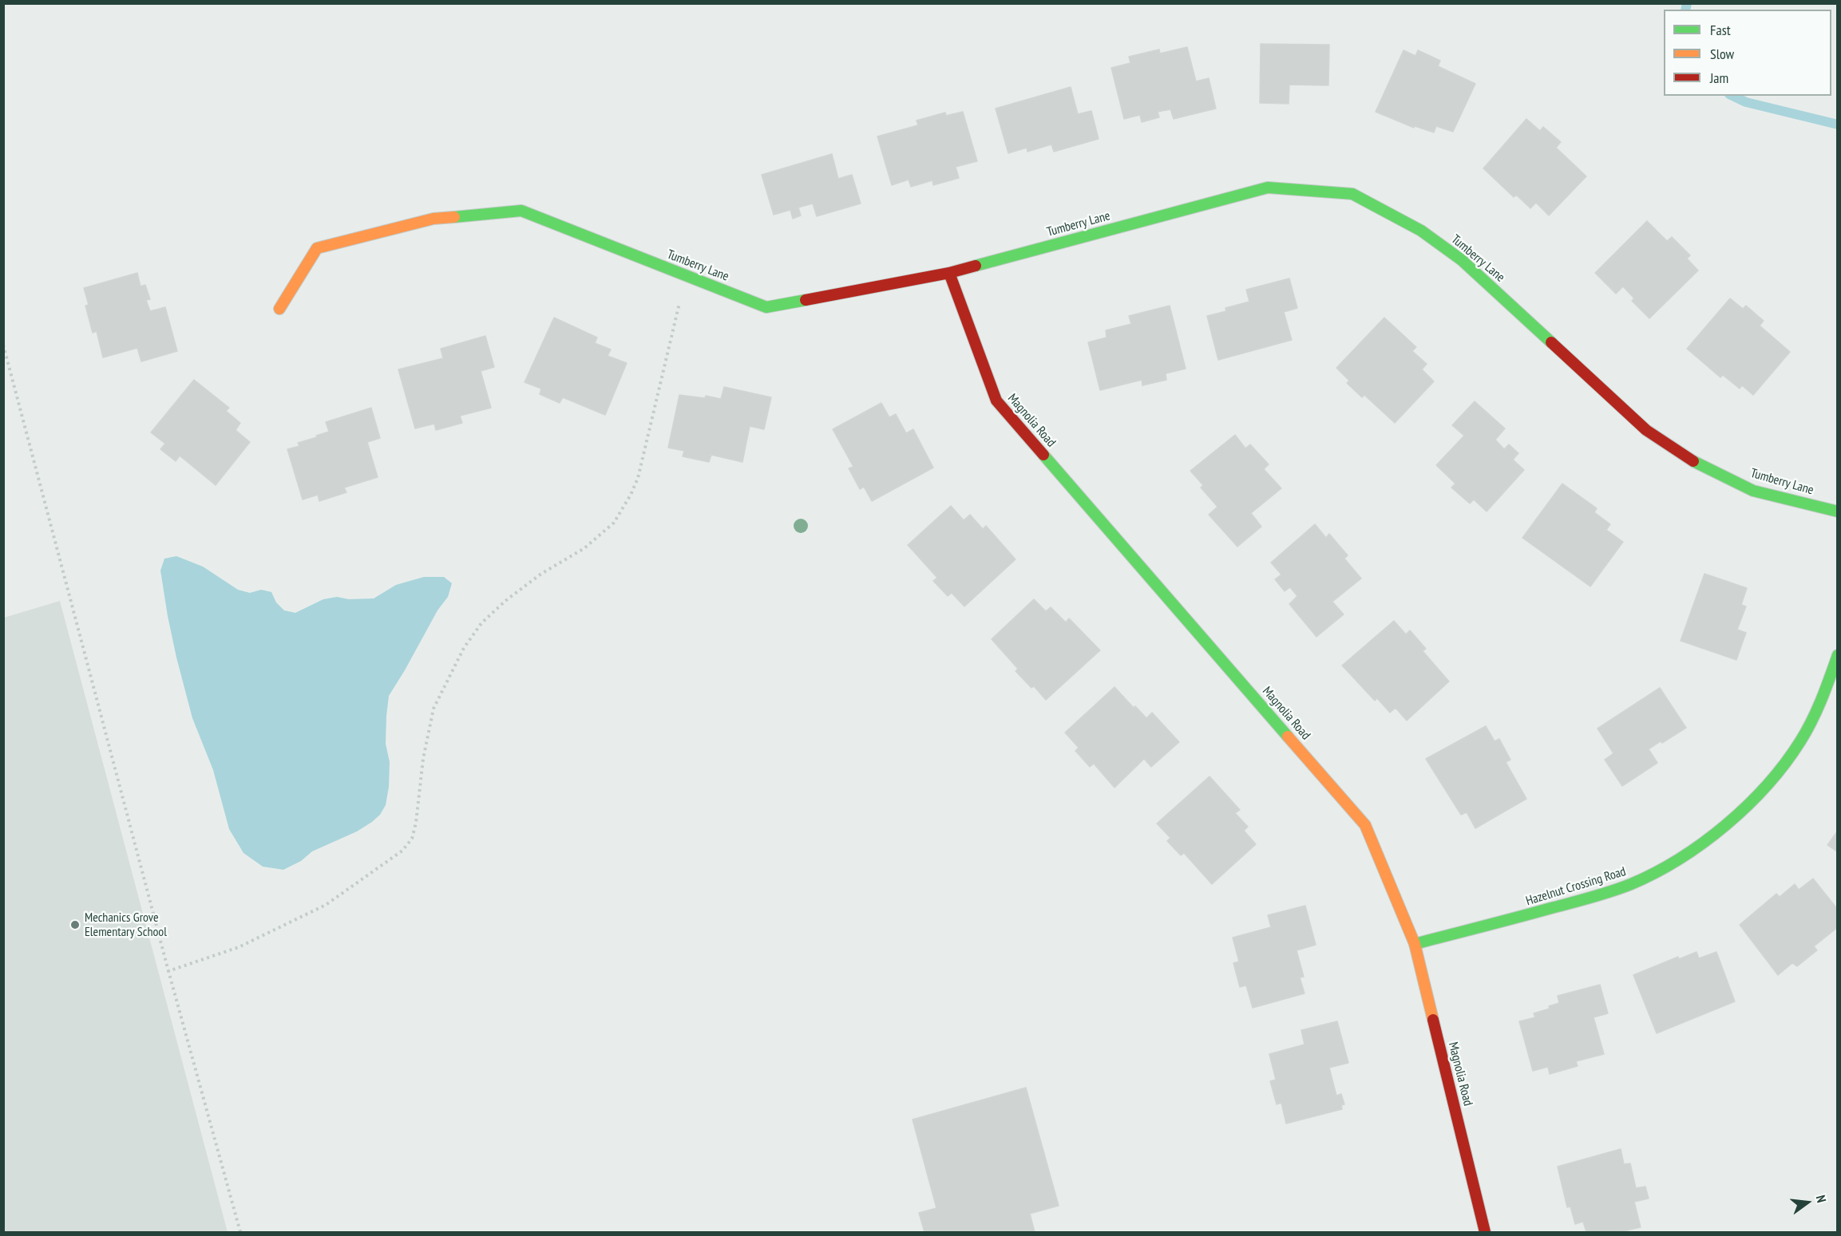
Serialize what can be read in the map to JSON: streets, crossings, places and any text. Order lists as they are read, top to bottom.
{
  "streets": {
    "street": ["Tumberry Lane", "Magnolia Road", "Hazelnut Crossing Road"]
  },
  "crossings": [
    ["Tumberry Lane", "Magnolia Road"],
    ["Magnolia Road", "Hazelnut Crossing Road"]
  ],
  "places": ["Mechanics Grove Elementary School"],
  "legend": ["Fast", "Slow", "Jam"],
  "north": "right"
}
